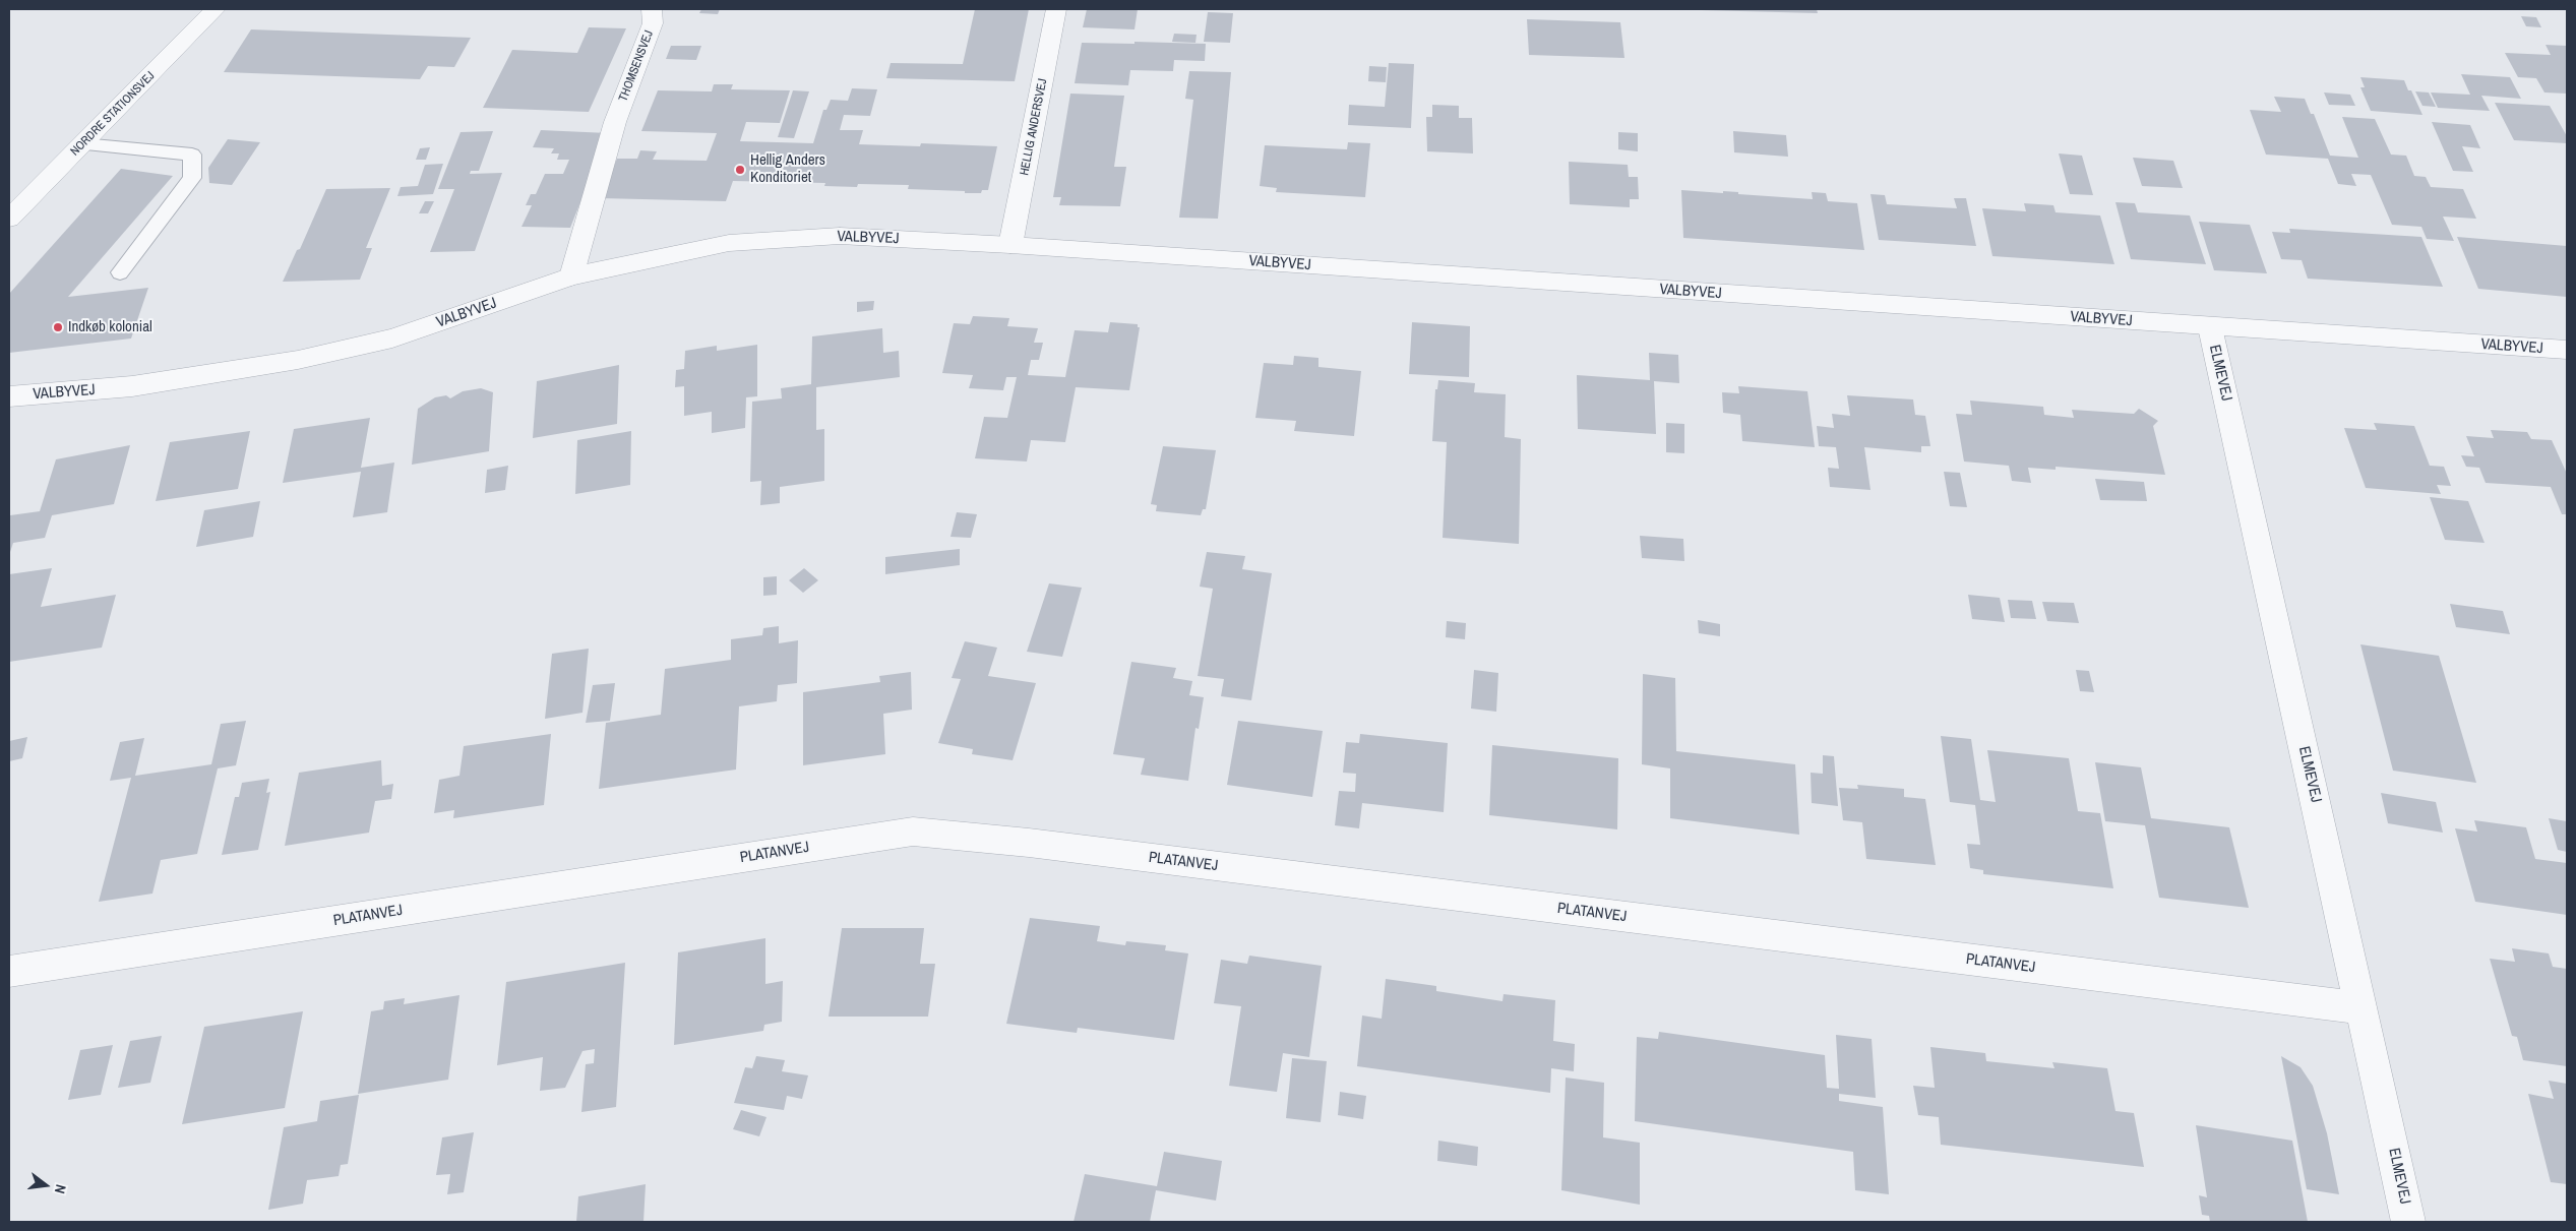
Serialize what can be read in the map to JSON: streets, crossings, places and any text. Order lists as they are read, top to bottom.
{
  "streets": {
    "street": [
      "THOMSENSVEJ",
      "NORDRE STATIONSVEJ",
      "HELLIG ANDERSVEJ",
      "VALBYVEJ",
      "ELMEVEJ",
      "PLATANVEJ"
    ]
  },
  "crossings": [
    ["THOMSENSVEJ", "VALBYVEJ"],
    ["HELLIG ANDERSVEJ", "VALBYVEJ"],
    ["VALBYVEJ", "ELMEVEJ"],
    ["ELMEVEJ", "PLATANVEJ"]
  ],
  "places": ["Hellig Anders Konditoriet", "Indkøb kolonial"],
  "north": "right"
}
